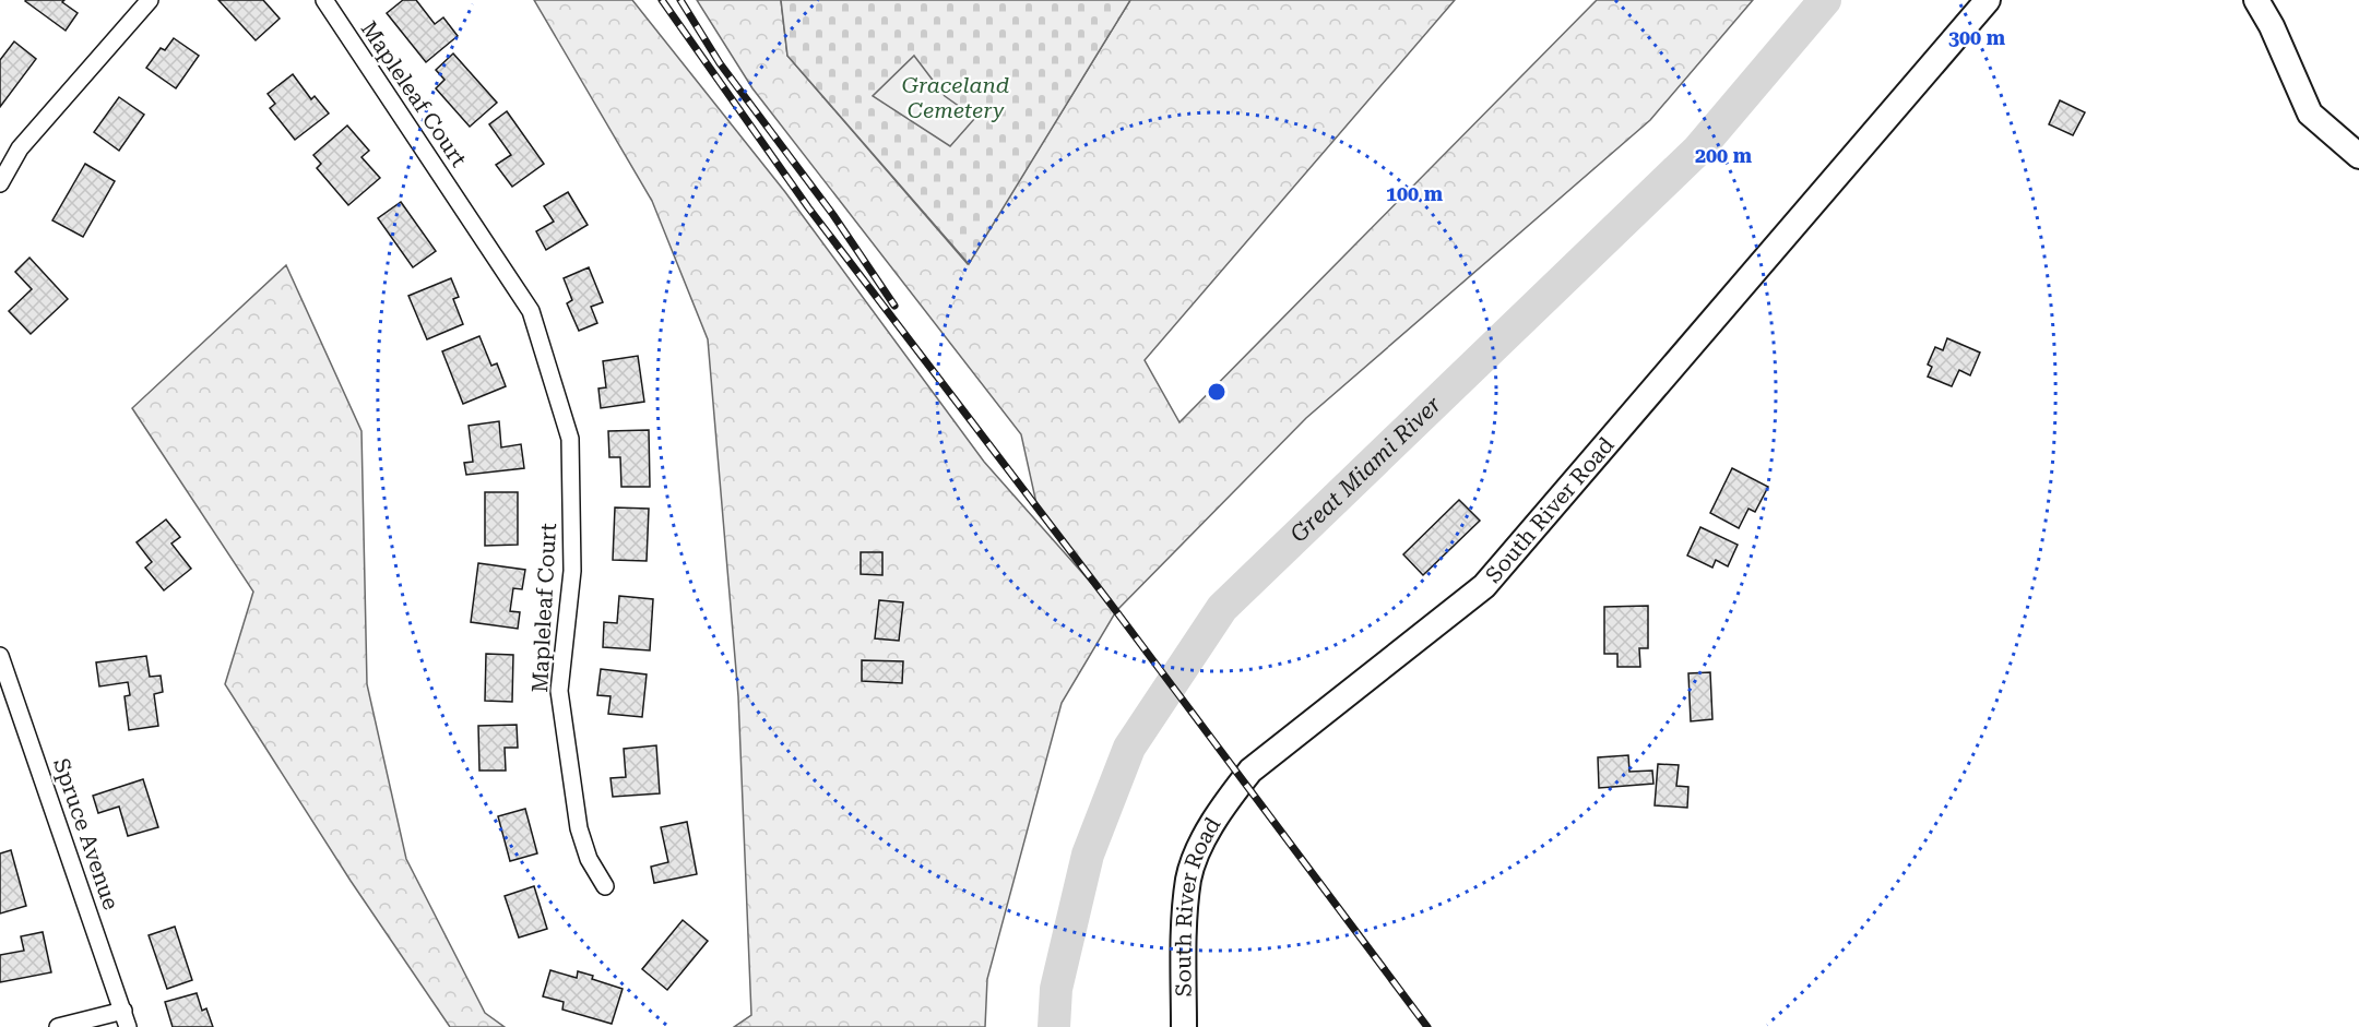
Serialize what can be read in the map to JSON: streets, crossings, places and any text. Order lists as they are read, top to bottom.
{
  "streets": {
    "street": ["Mapleleaf Court", "South River Road", "Spruce Avenue"]
  },
  "water": ["Great Miami River"],
  "parks": ["Graceland Cemetery"],
  "rings": ["300 m", "200 m", "100 m"]
}
